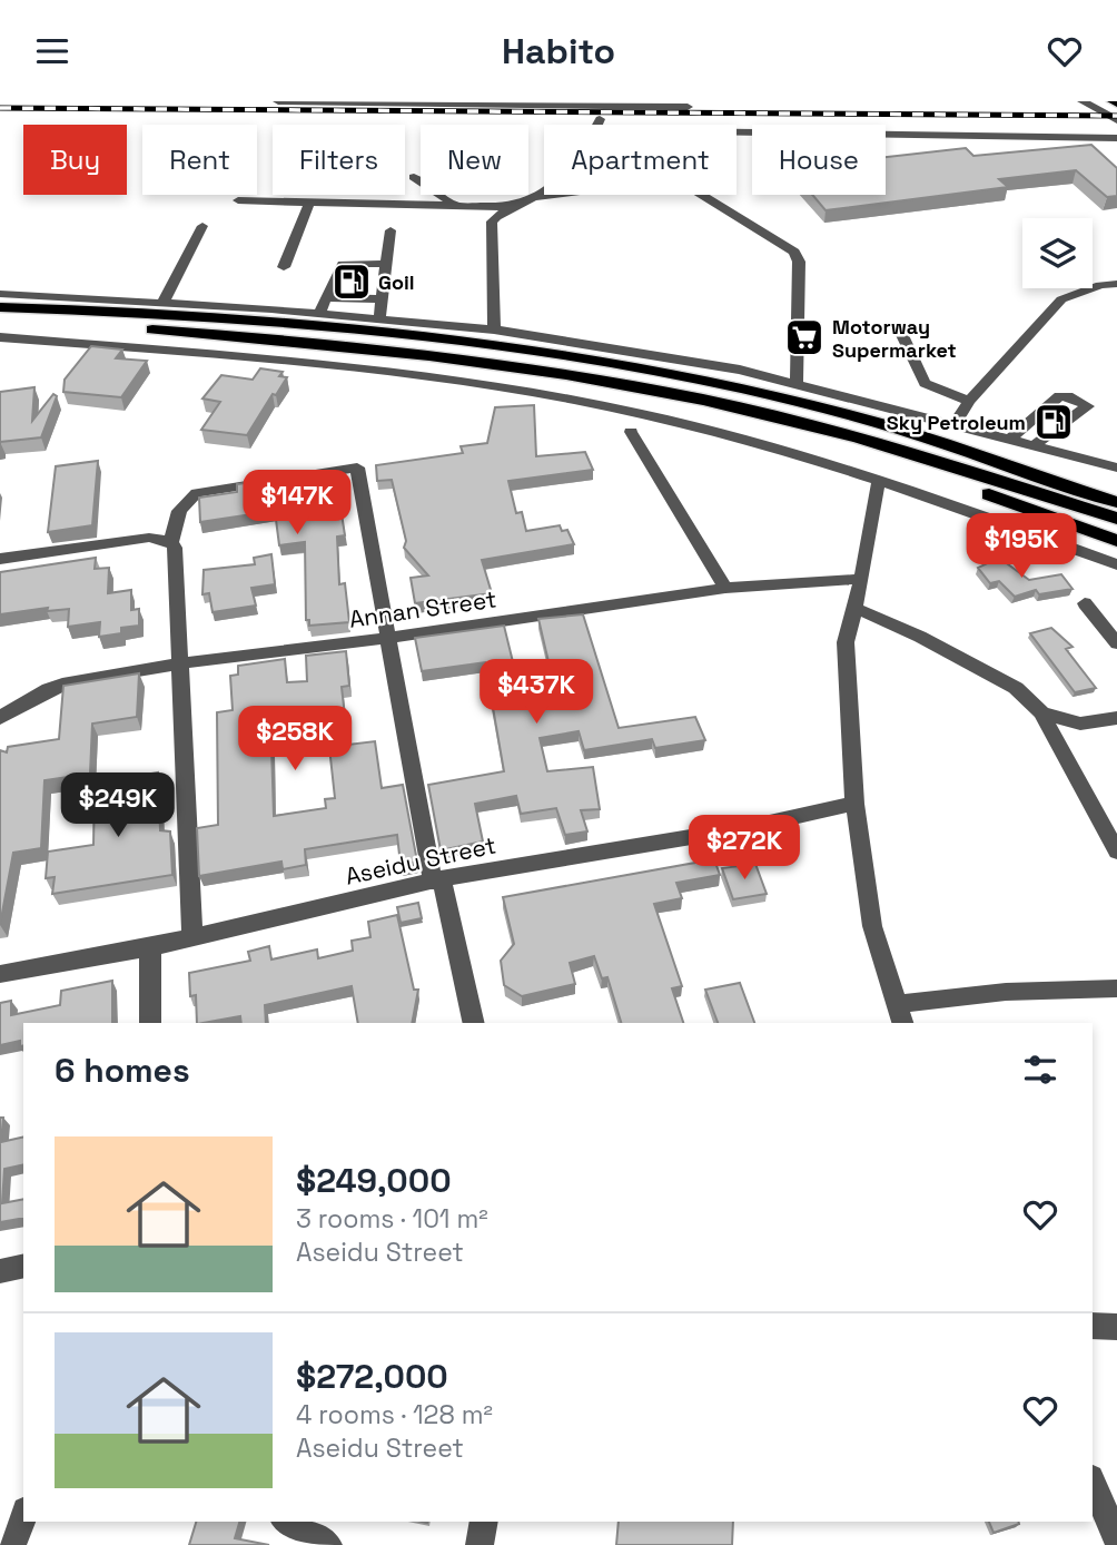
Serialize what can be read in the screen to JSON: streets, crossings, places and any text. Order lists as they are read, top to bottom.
{
  "streets": {
    "street": ["Annan Street", "Aseidu Street"]
  },
  "places": {
    "fuel station": ["Goil", "Sky Petroleum"],
    "supermarket": ["Motorway Supermarket"]
  },
  "page": {
    "header": "Habito",
    "chip": [
      "Buy",
      "Rent",
      "Filters",
      "New",
      "Apartment",
      "House"
    ],
    "price": [
      "$147K",
      "$195K",
      "$437K",
      "$258K",
      "$249K",
      "$272K"
    ],
    "heading": "6 homes",
    "list": [
      {
        "name": "$249,000",
        "note": "3 rooms · 101 m² · Aseidu Street"
      },
      {
        "name": "$272,000",
        "note": "4 rooms · 128 m² · Aseidu Street"
      }
    ]
  }
}
